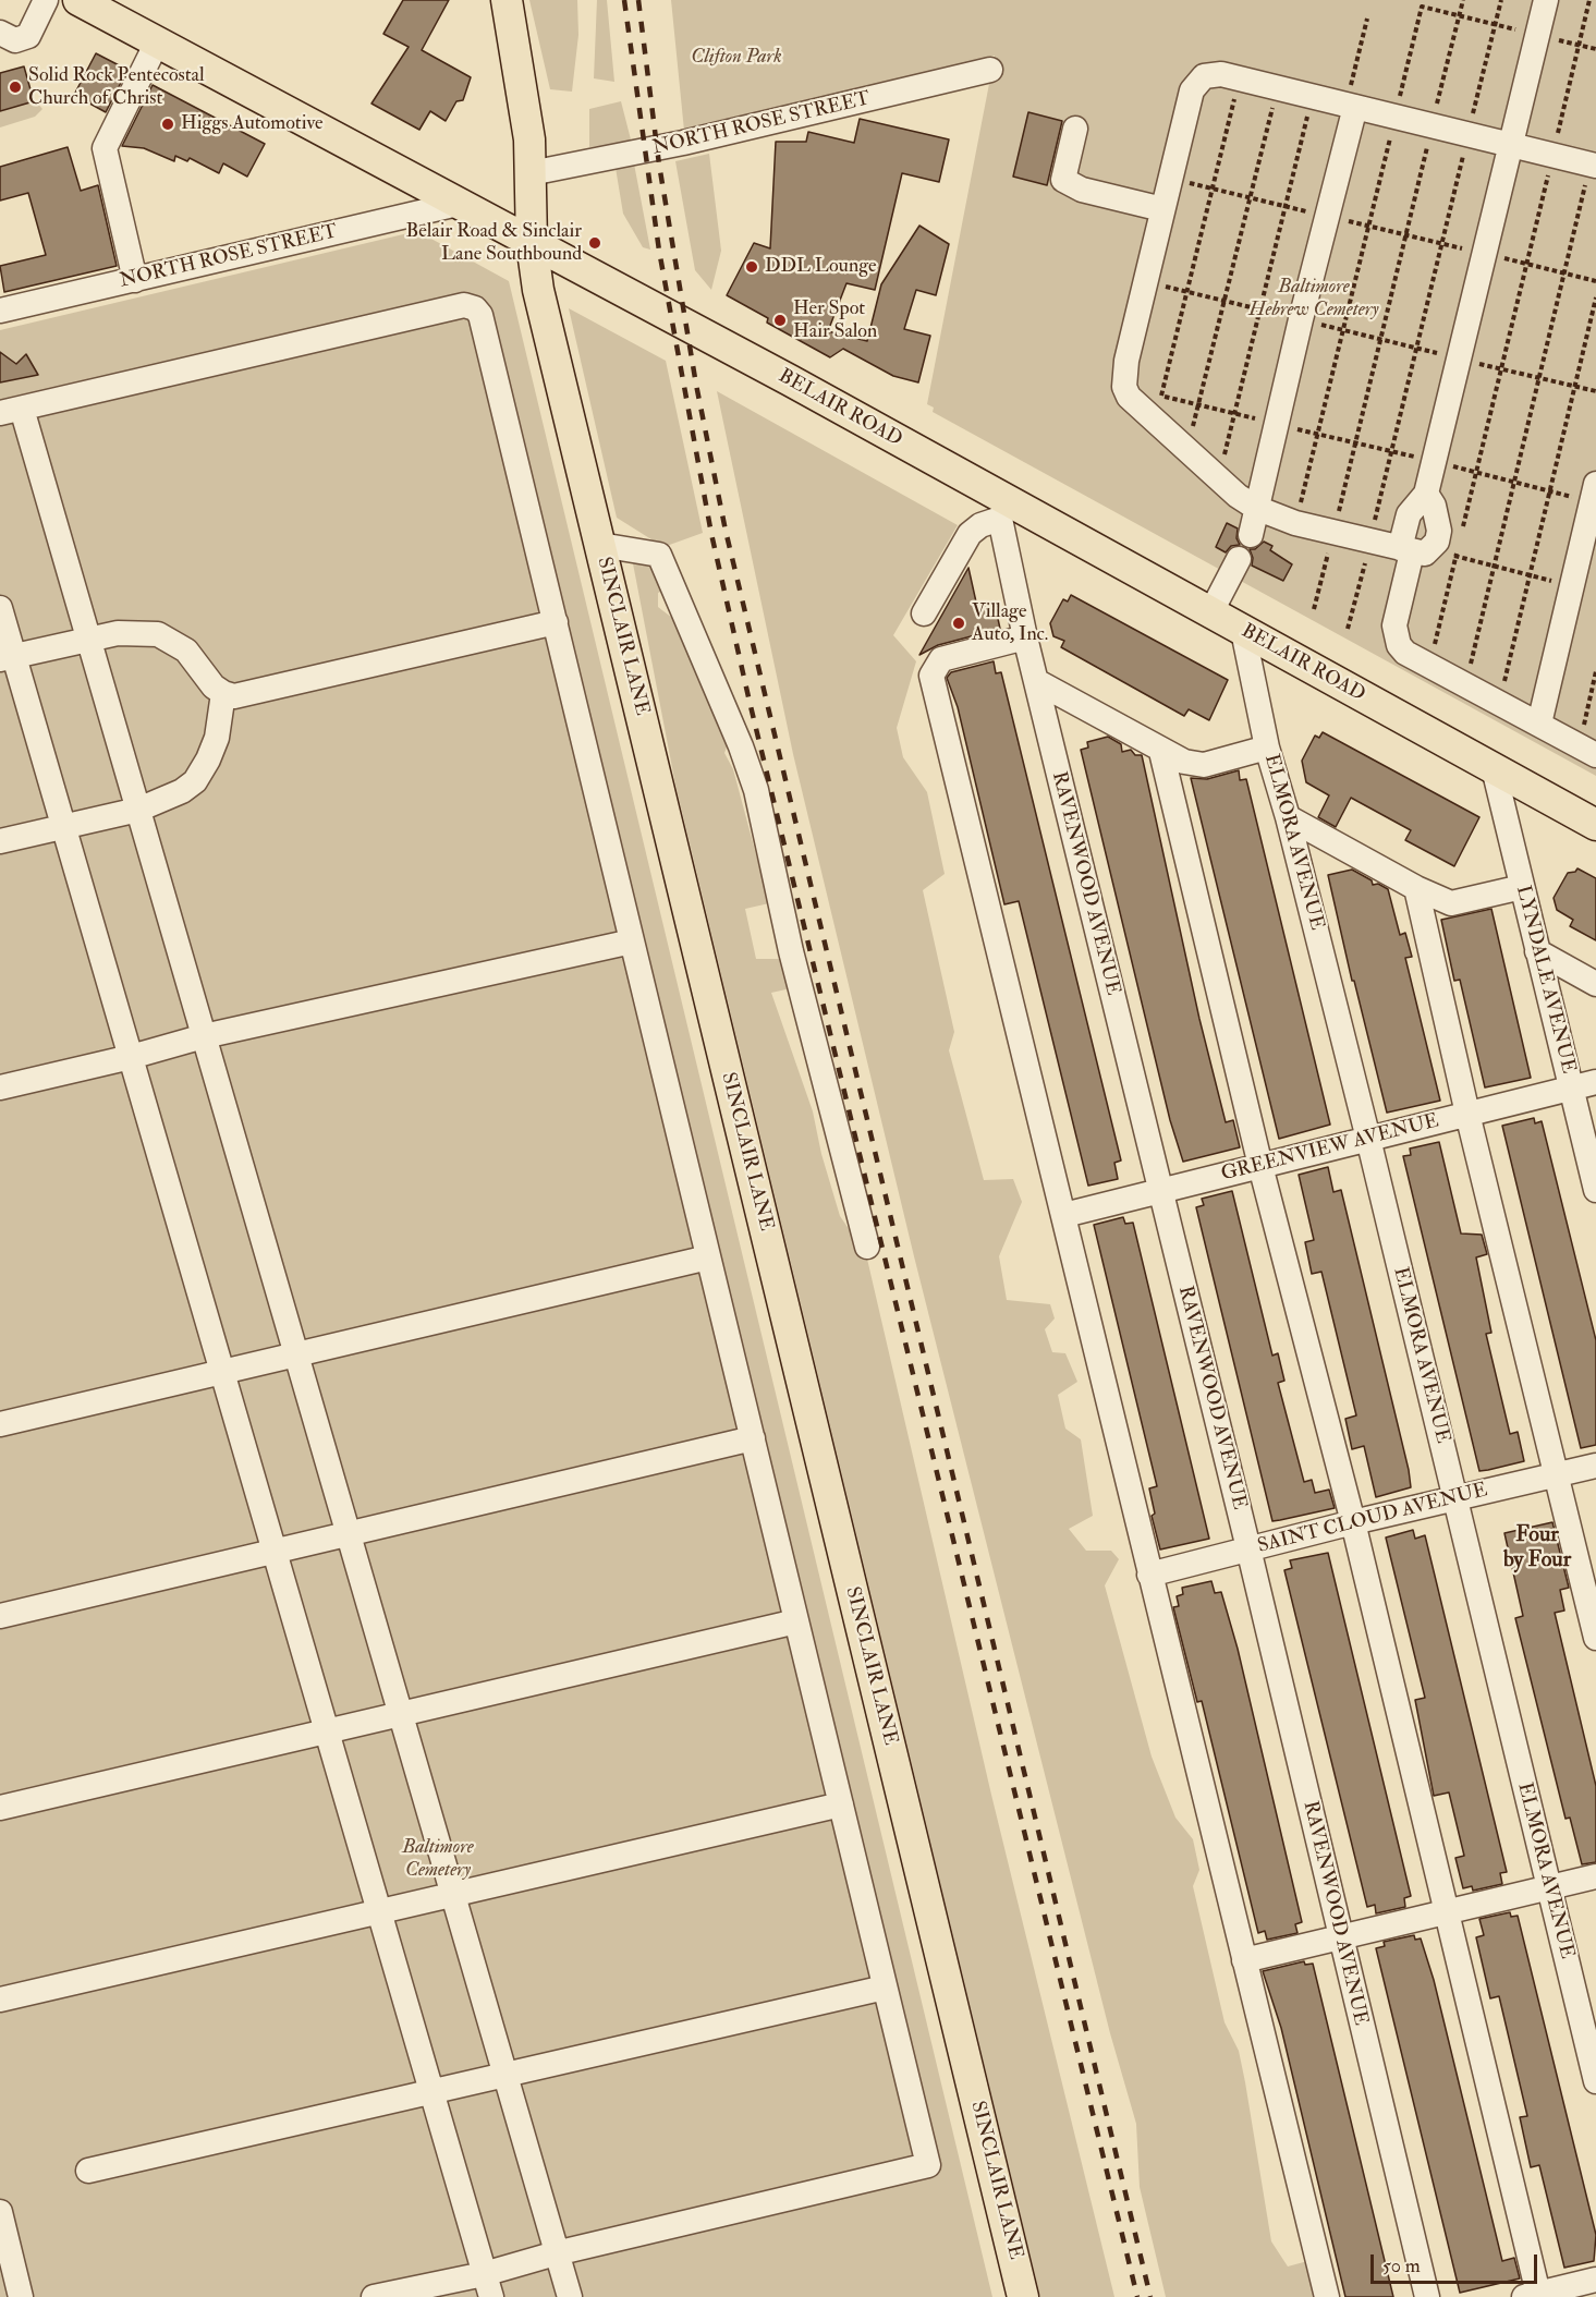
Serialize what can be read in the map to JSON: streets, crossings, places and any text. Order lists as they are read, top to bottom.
{
  "streets": {
    "main road": ["BELAIR ROAD", "SINCLAIR LANE"],
    "street": [
      "NORTH ROSE STREET",
      "ELMORA AVENUE",
      "RAVENWOOD AVENUE",
      "LYNDALE AVENUE",
      "GREENVIEW AVENUE",
      "SAINT CLOUD AVENUE"
    ]
  },
  "crossings": [
    ["NORTH ROSE STREET", "BELAIR ROAD"],
    ["NORTH ROSE STREET", "SINCLAIR LANE"],
    ["BELAIR ROAD", "SINCLAIR LANE"],
    ["BELAIR ROAD", "ELMORA AVENUE"],
    ["BELAIR ROAD", "RAVENWOOD AVENUE"],
    ["BELAIR ROAD", "LYNDALE AVENUE"],
    ["ELMORA AVENUE", "GREENVIEW AVENUE"],
    ["ELMORA AVENUE", "SAINT CLOUD AVENUE"],
    ["RAVENWOOD AVENUE", "GREENVIEW AVENUE"],
    ["RAVENWOOD AVENUE", "SAINT CLOUD AVENUE"],
    ["LYNDALE AVENUE", "GREENVIEW AVENUE"]
  ],
  "districts": ["Four by Four"],
  "parks": ["Clifton Park", "Baltimore Hebrew Cemetery", "Baltimore Cemetery"],
  "places": [
    "Solid Rock Pentecostal Church of Christ",
    "Higgs Automotive",
    "Belair Road & Sinclair Lane Southbound",
    "DDL Lounge",
    "Her Spot Hair Salon",
    "Village Auto, Inc."
  ],
  "scale_bar": "50 m"
}
